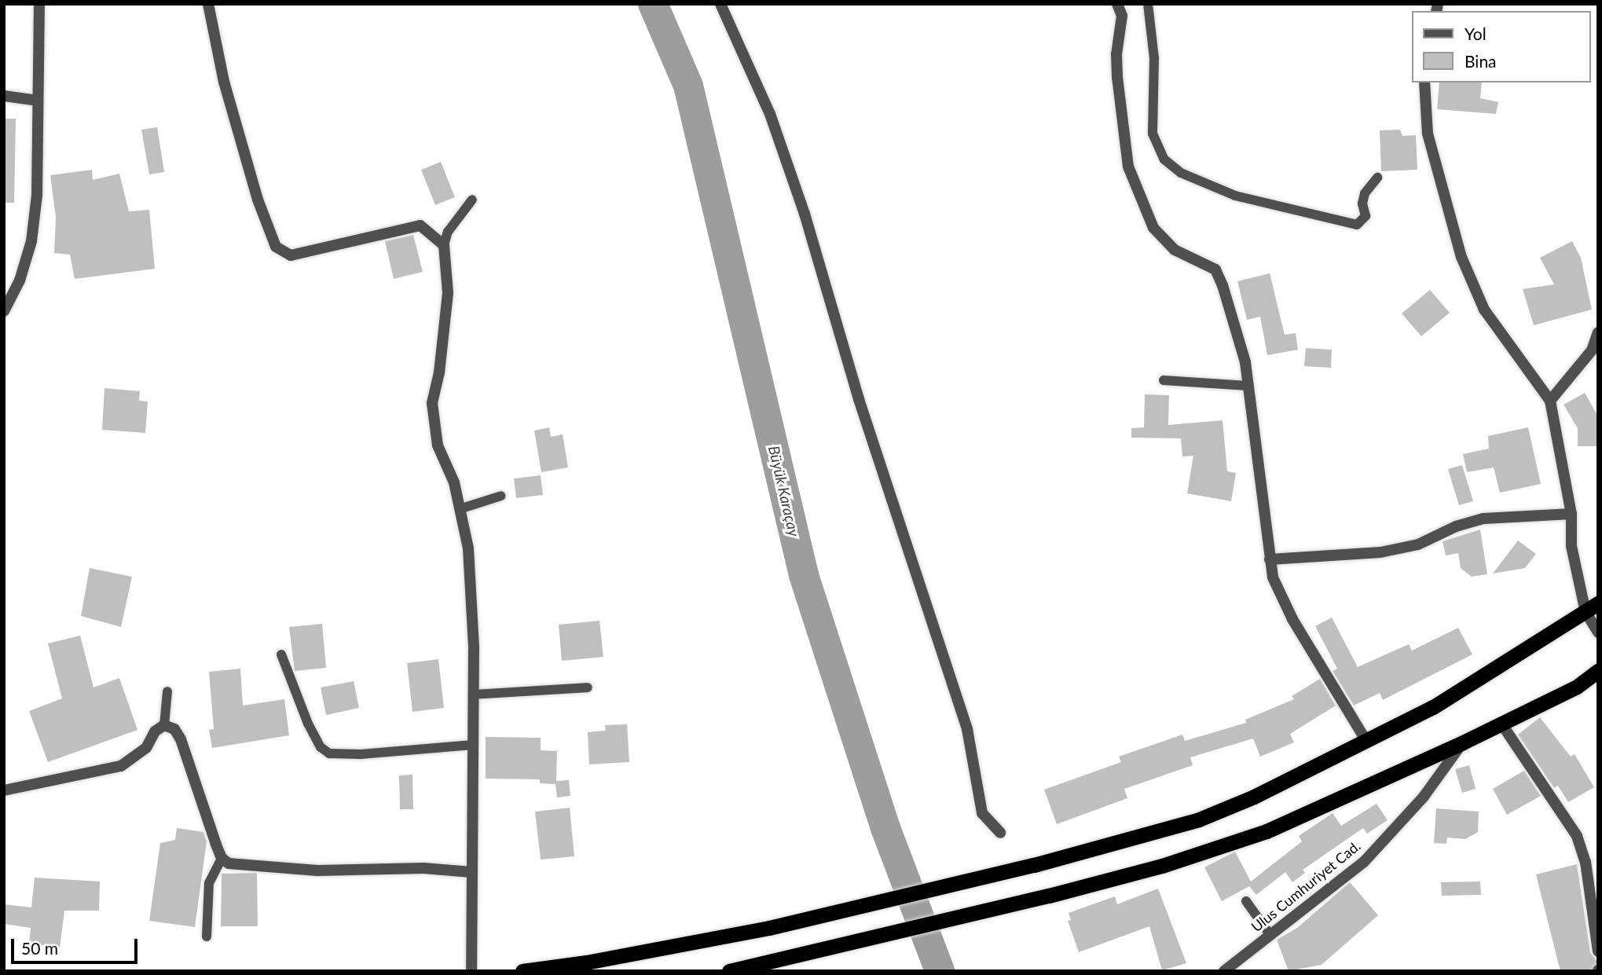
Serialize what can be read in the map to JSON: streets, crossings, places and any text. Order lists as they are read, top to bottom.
{
  "streets": {
    "street": ["Ulus Cumhuriyet Cad."]
  },
  "water": ["Büyük Karaçay"],
  "legend": ["Yol", "Bina"],
  "scale_bar": "50 m"
}
